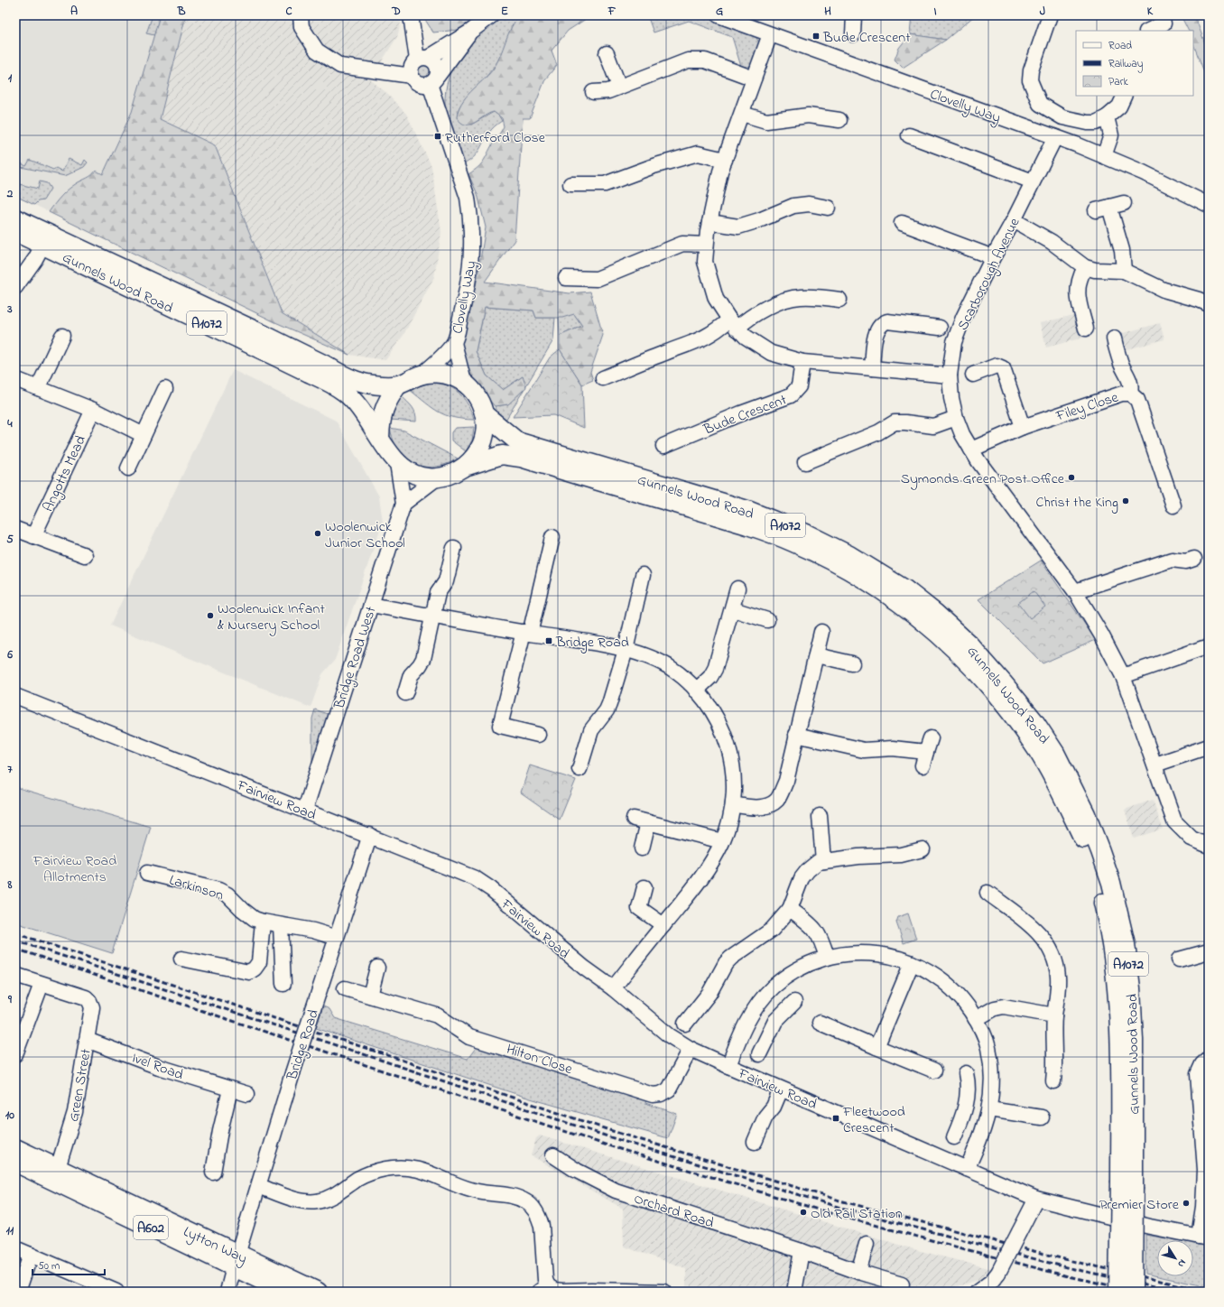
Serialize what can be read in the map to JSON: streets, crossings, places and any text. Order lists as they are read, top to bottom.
{
  "streets": {
    "main road": [
      "Gunnels Wood Road",
      "A1072",
      "A602",
      "Lytton Way"
    ],
    "street": [
      "Clovelly Way",
      "Scarborough Avenue",
      "Filey Close",
      "Bude Crescent",
      "Angotts Mead",
      "Bridge Road West",
      "Fairview Road",
      "Larkinson",
      "Bridge Road",
      "Hilton Close",
      "Ivel Road",
      "Green Street",
      "Orchard Road"
    ]
  },
  "crossings": [
    ["Clovelly Way", "Scarborough Avenue"],
    ["Clovelly Way", "Gunnels Wood Road"],
    ["Scarborough Avenue", "Filey Close"],
    ["Bridge Road West", "Fairview Road"],
    ["Fairview Road", "Bridge Road"],
    ["Fairview Road", "Hilton Close"],
    ["Larkinson", "Bridge Road"],
    ["Bridge Road", "Lytton Way"],
    ["Ivel Road", "Green Street"],
    ["Green Street", "Lytton Way"]
  ],
  "parks": ["Fairview Road Allotments"],
  "places": {
    "transit": [
      "Bude Crescent",
      "Rutherford Close",
      "Bridge Road",
      "Fleetwood Crescent"
    ],
    "other": [
      "Symonds Green Post Office",
      "Christ the King",
      "Woolenwick Junior School",
      "Woolenwick Infant & Nursery School",
      "Premier Store",
      "Old Rail Station"
    ]
  },
  "legend": ["Road", "Railway", "Park"],
  "scale_bar": "50 m",
  "north": "bottom right",
  "grid": {
    "columns": [
      "A",
      "B",
      "C",
      "D",
      "E",
      "F",
      "G",
      "H",
      "I",
      "J",
      "K"
    ],
    "rows": [
      "1",
      "2",
      "3",
      "4",
      "5",
      "6",
      "7",
      "8",
      "9",
      "10",
      "11"
    ]
  }
}
